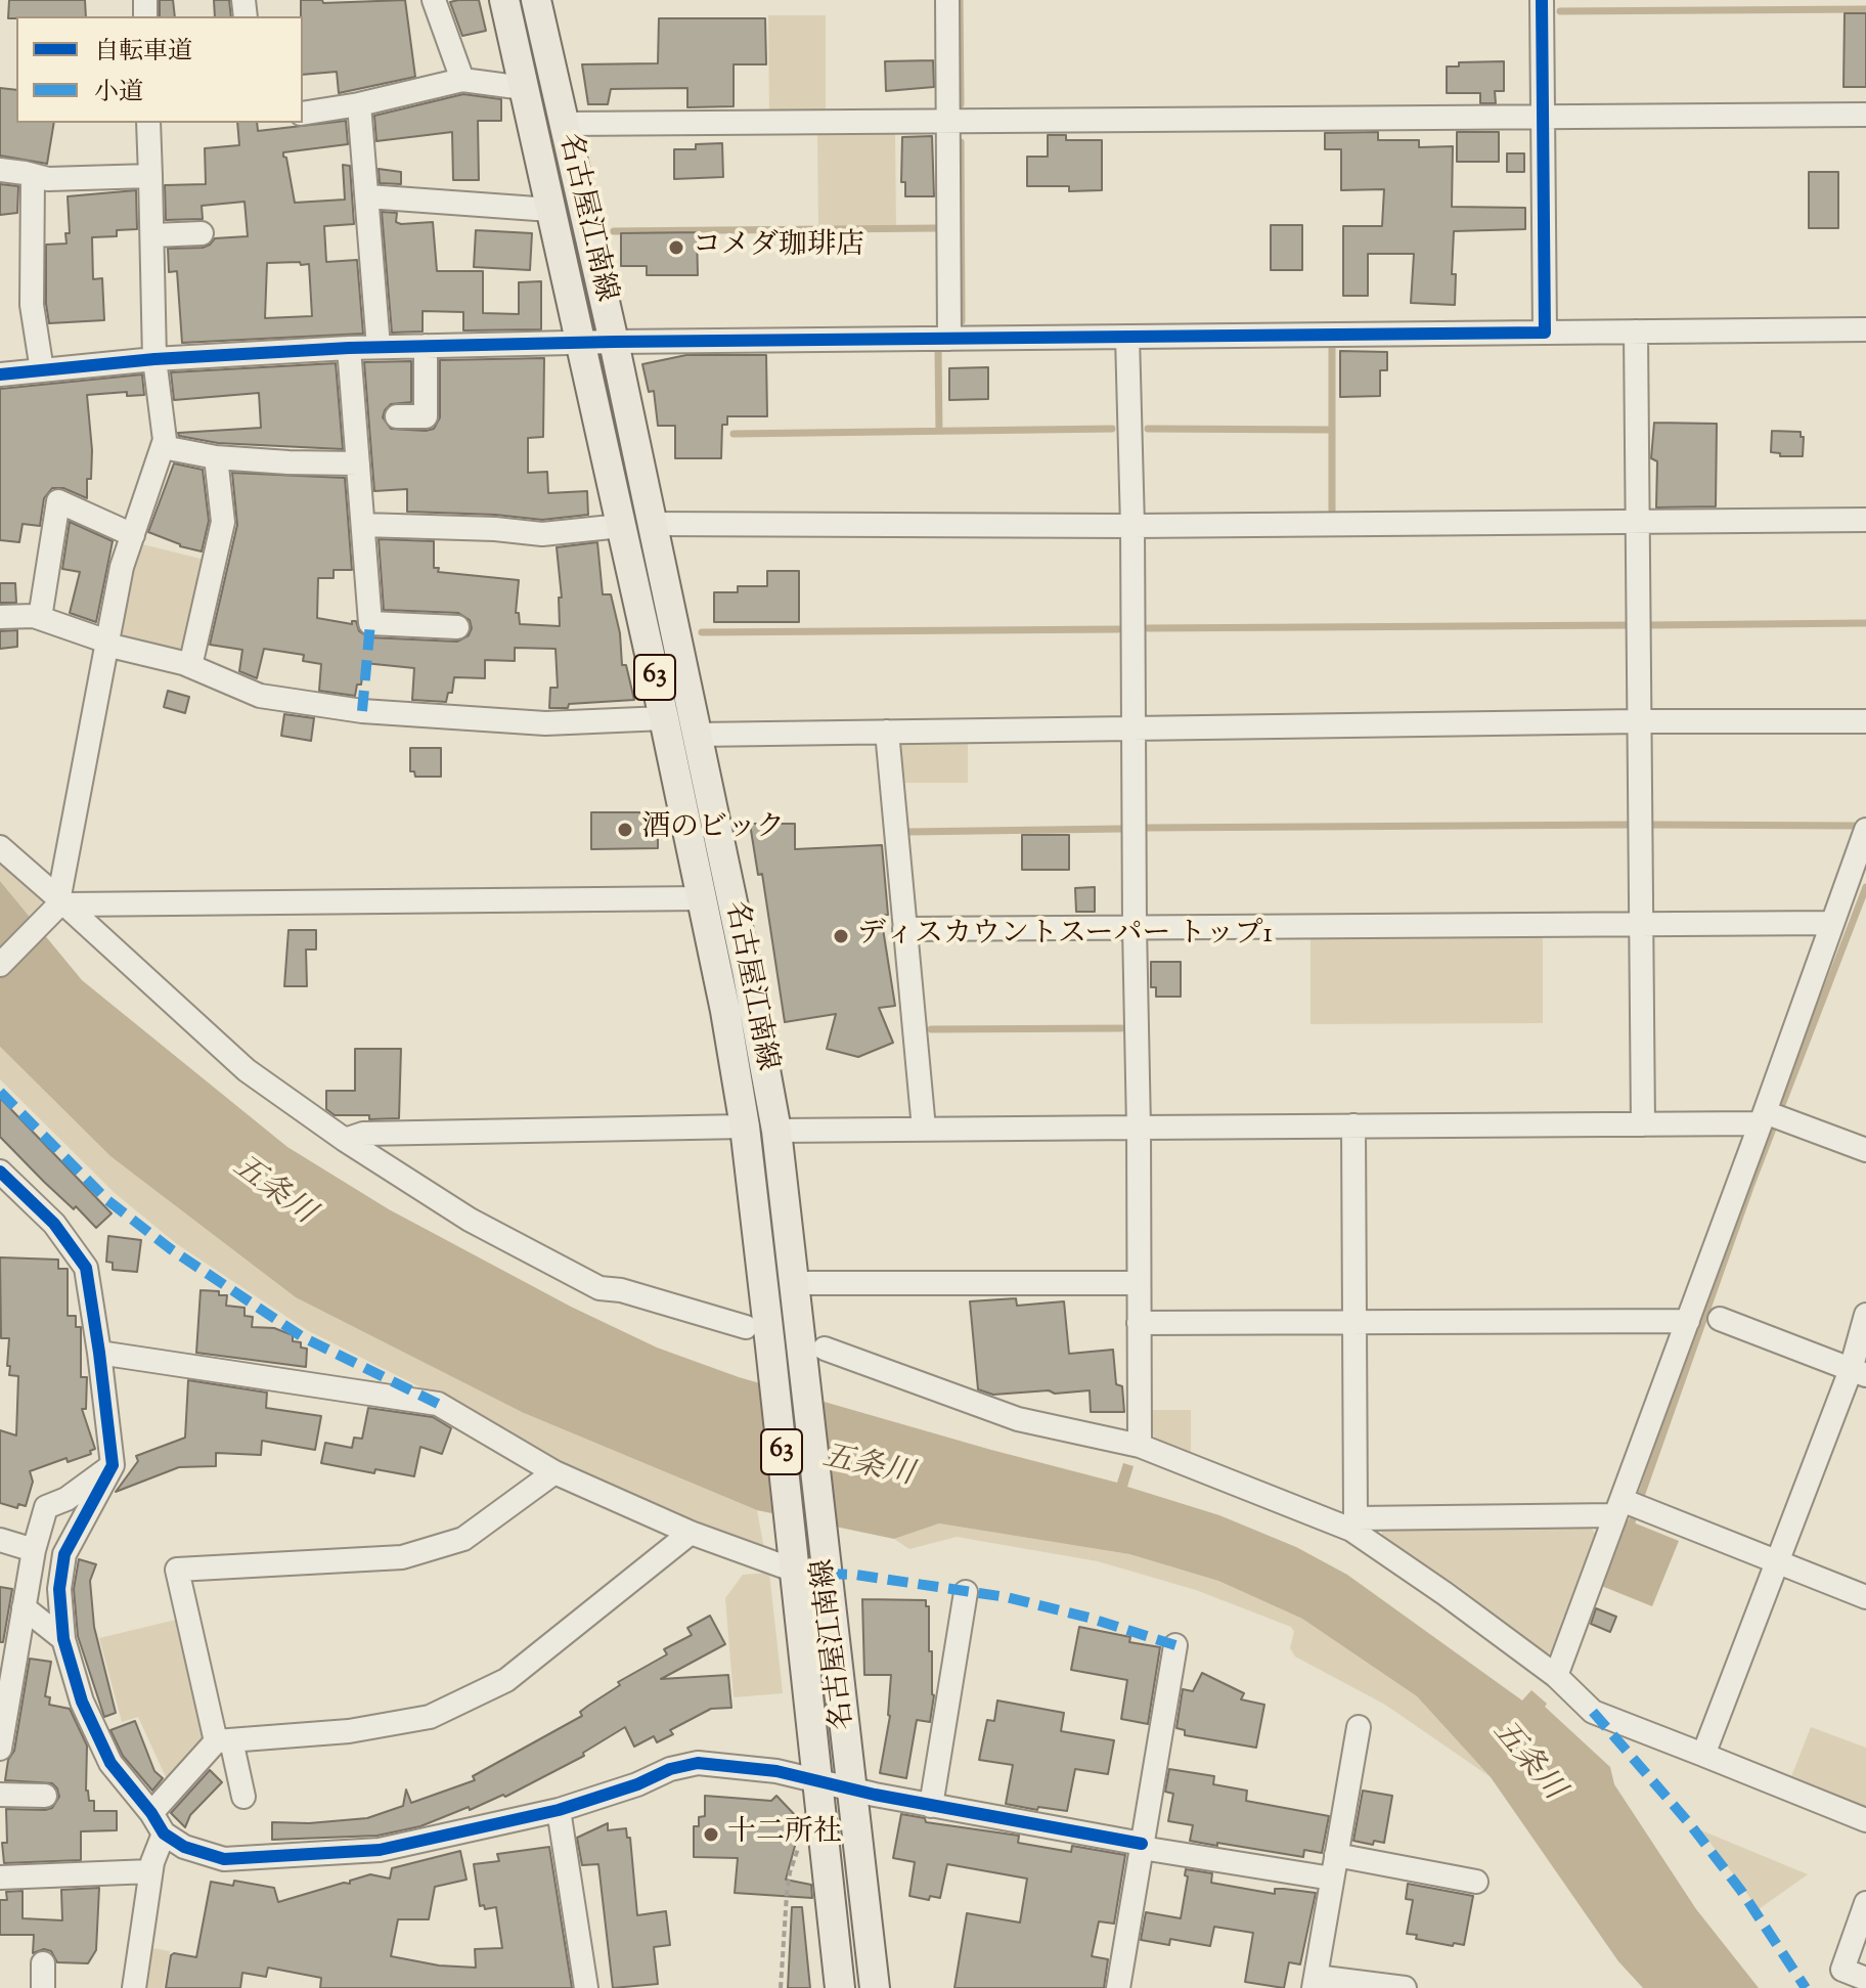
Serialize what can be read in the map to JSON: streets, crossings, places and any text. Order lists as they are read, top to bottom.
{
  "streets": {
    "main road": ["名古屋江南線", "63"]
  },
  "water": ["五条川"],
  "places": [
    "コメダ珈琲店",
    "酒のビック",
    "ディスカウントスーパー トップ1",
    "十二所社"
  ],
  "legend": ["自転車道", "小道"]
}
